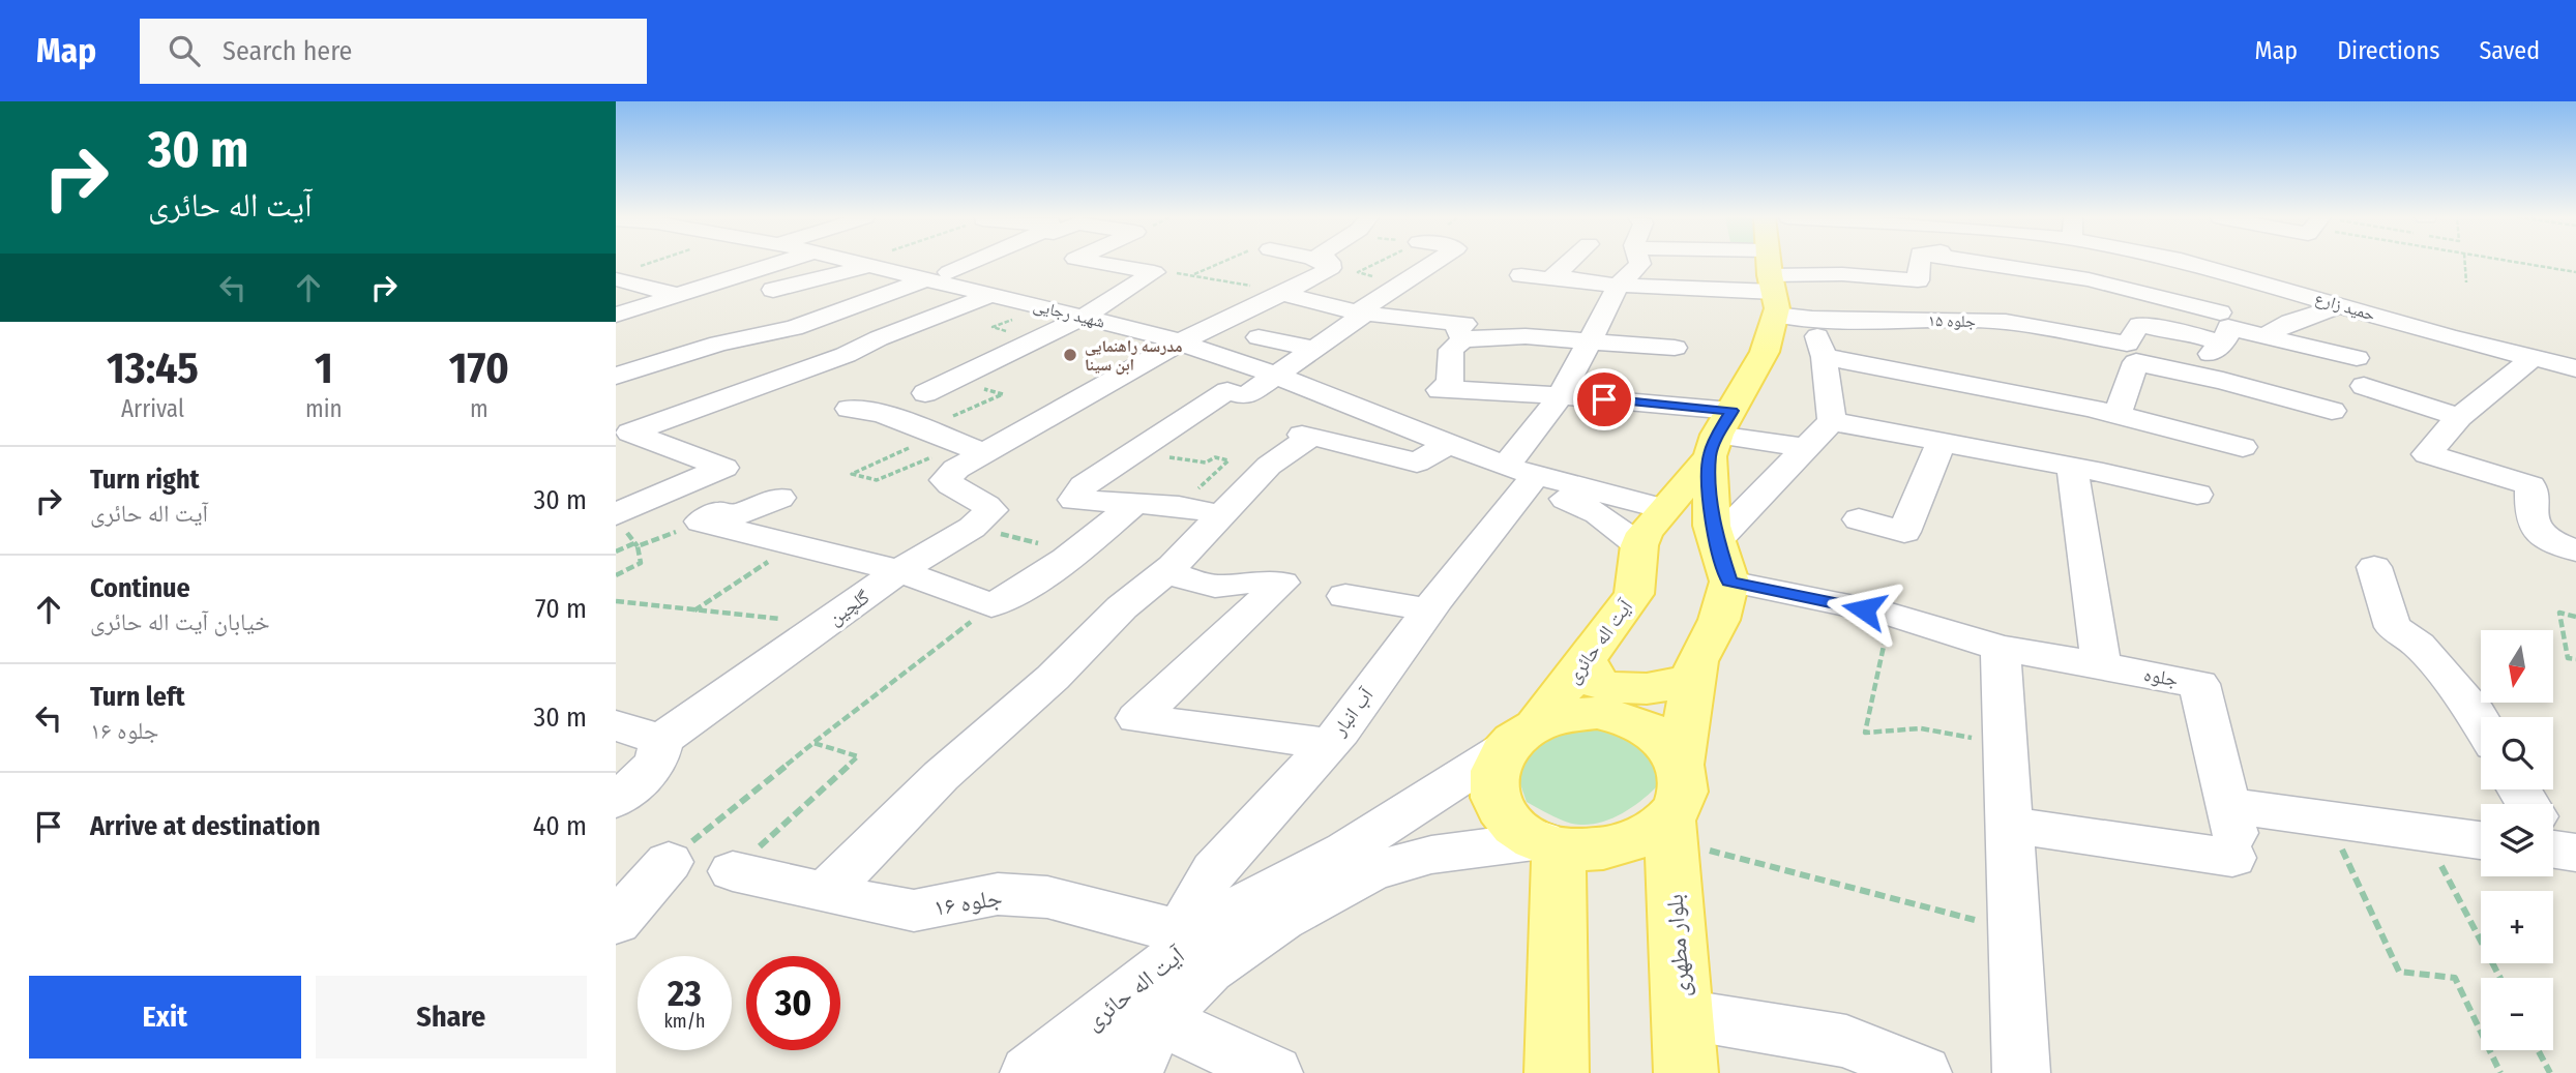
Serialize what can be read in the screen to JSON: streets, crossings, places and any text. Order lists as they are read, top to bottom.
{
  "streets": {
    "main road": ["آیت اله حائری", "بلوار مطهری"],
    "street": [
      "حمید زارع",
      "شهید رجایی",
      "جلوه ۱۵",
      "گلچین",
      "جلوه",
      "آب انبار",
      "جلوه ۱۶"
    ]
  },
  "crossings": [
    ["شهید رجایی", "آب انبار"],
    ["جلوه ۱۵", "آیت اله حائری"],
    ["آیت اله حائری", "آب انبار"],
    ["آیت اله حائری", "جلوه ۱۶"],
    ["آیت اله حائری", "بلوار مطهری"],
    ["آب انبار", "جلوه ۱۶"]
  ],
  "places": ["مدرسه راهنمایی ابن سینا"],
  "north": "bottom",
  "page": {
    "header": "Map",
    "search": "Search here",
    "nav": ["Map", "Directions", "Saved"],
    "turn": ["30 m", "آیت اله حائری"],
    "eta": [
      "13:45",
      "Arrival",
      "1",
      "min",
      "170",
      "m"
    ],
    "list": [
      {
        "name": "Turn right",
        "note": "آیت اله حائری",
        "value": "30 m"
      },
      {
        "name": "Continue",
        "note": "خیابان آیت اله حائری",
        "value": "70 m"
      },
      {
        "name": "Turn left",
        "note": "جلوه ۱۶",
        "value": "30 m"
      },
      {
        "name": "Arrive at destination",
        "value": "40 m"
      }
    ],
    "map_buttons": ["+", "−"],
    "speed": "23 km/h",
    "limit": "30",
    "buttons": ["Exit", "Share"]
  }
}
